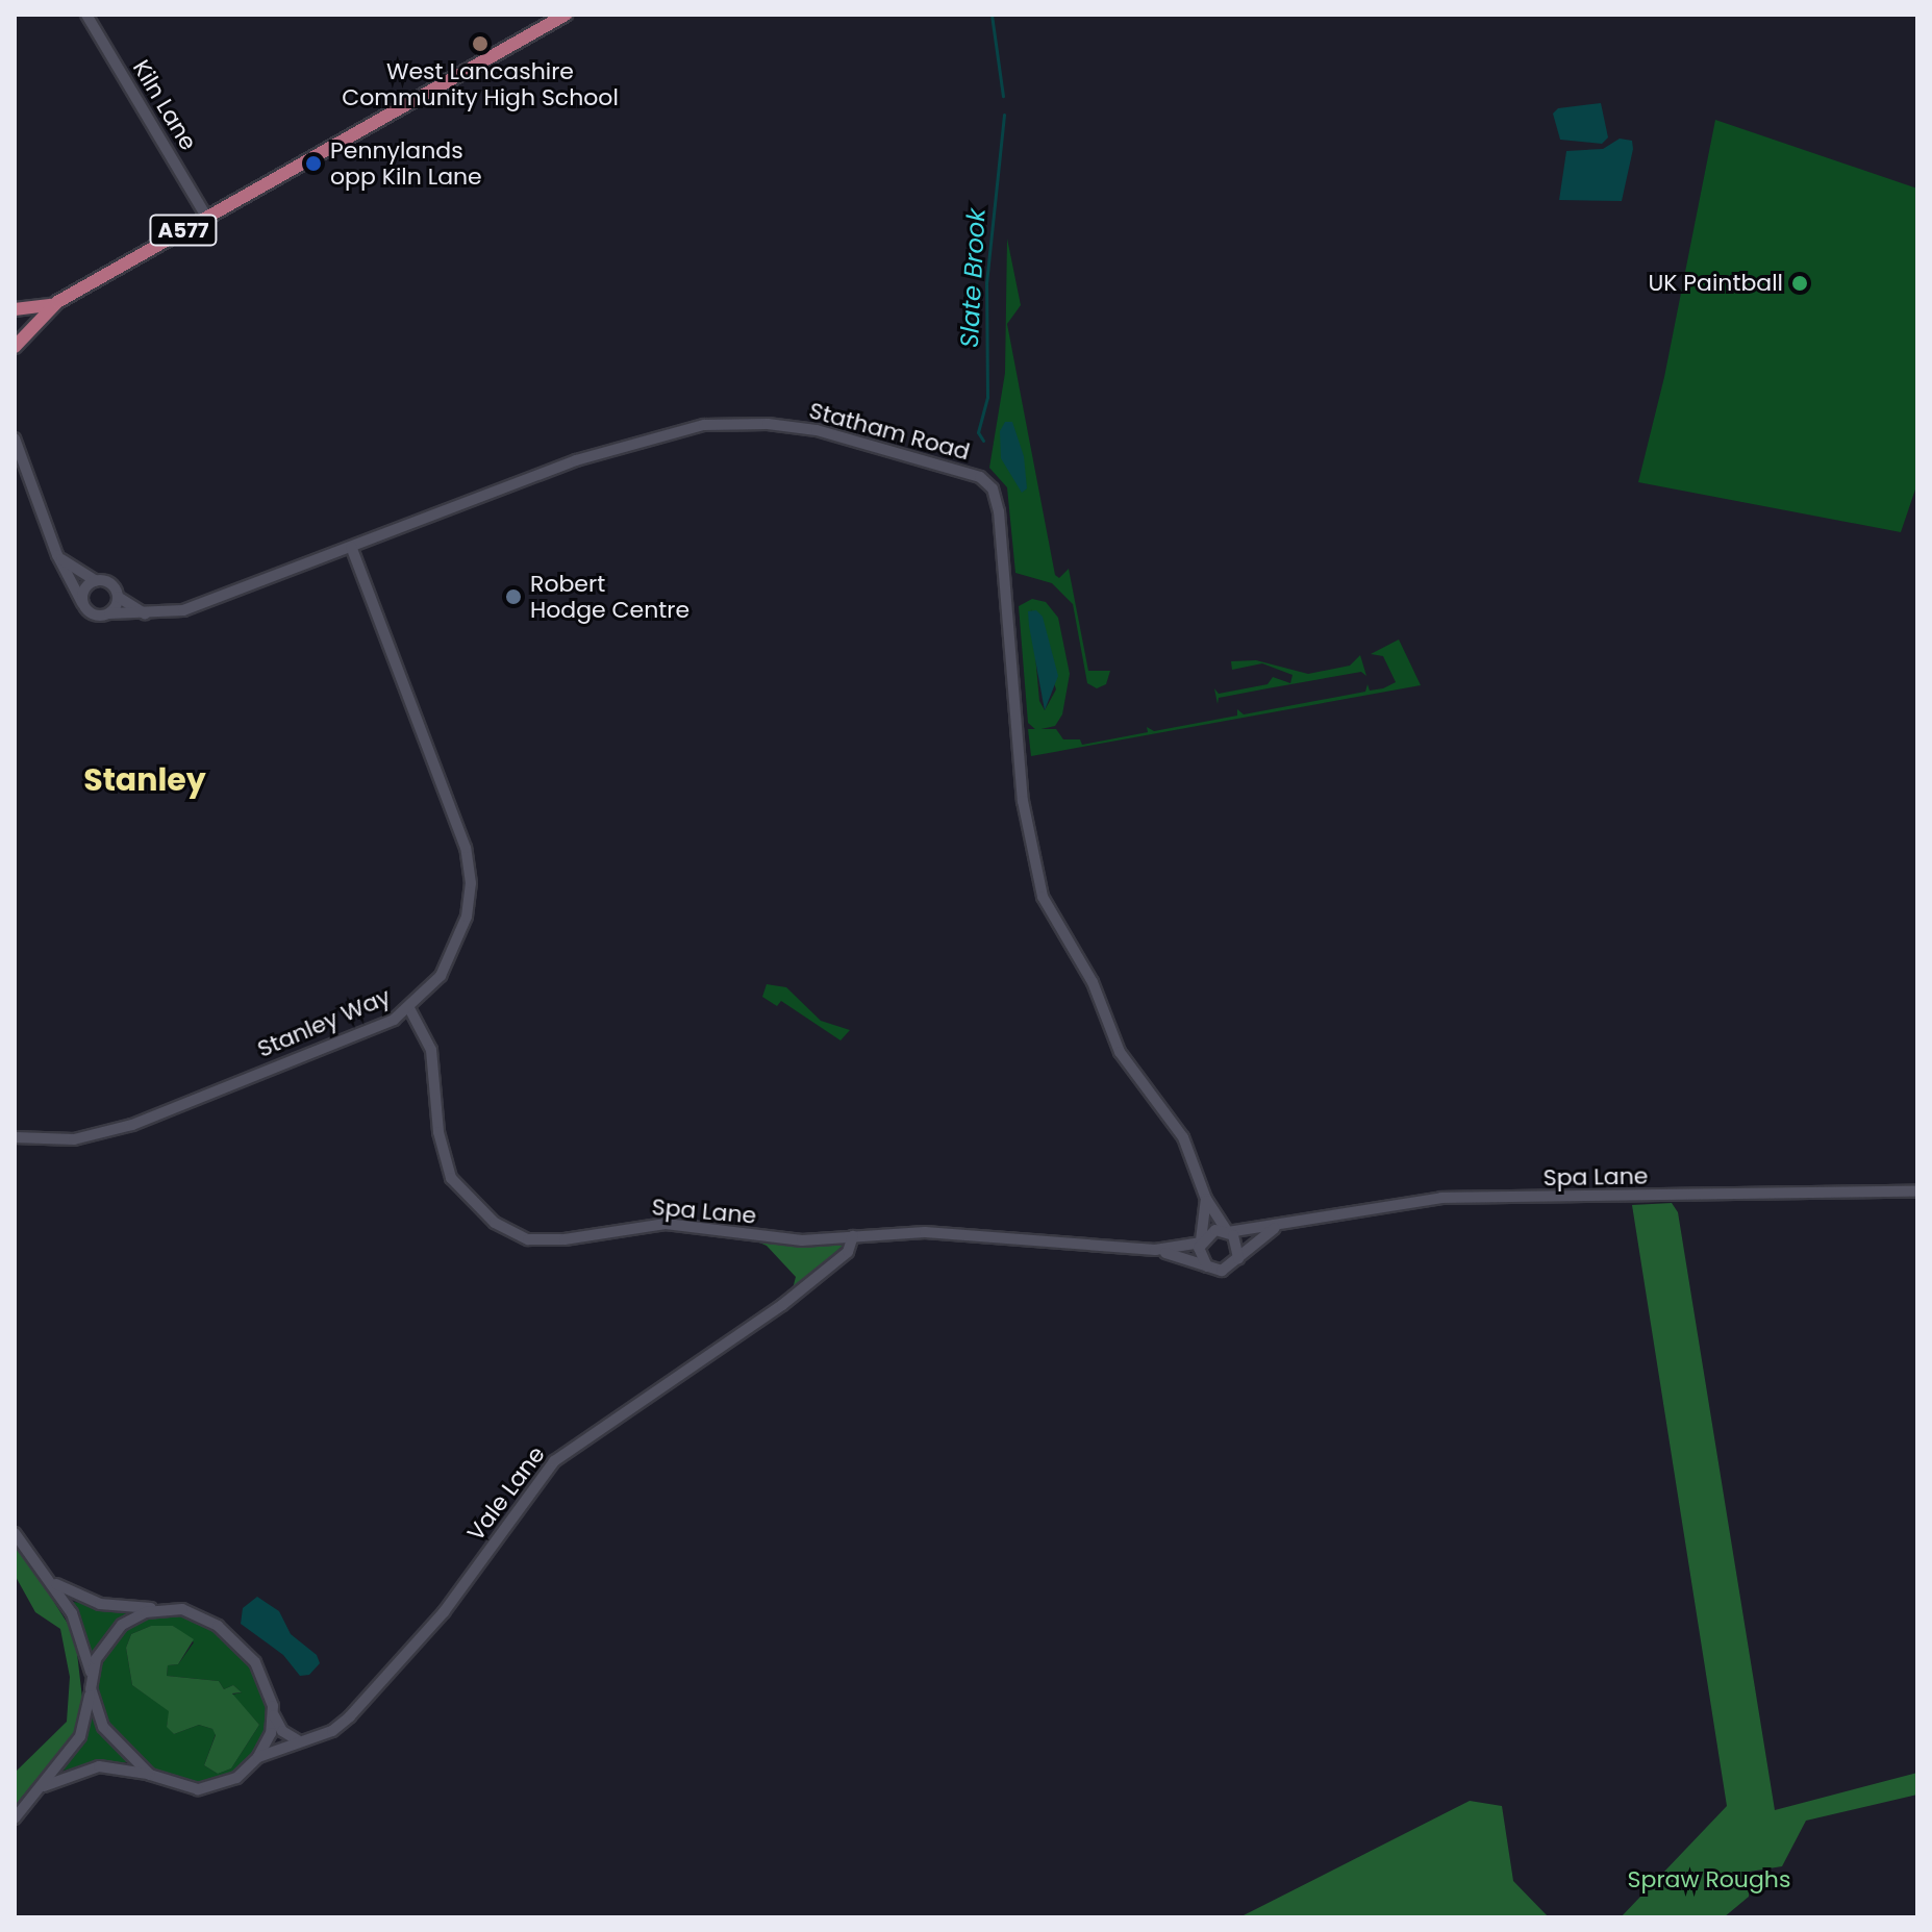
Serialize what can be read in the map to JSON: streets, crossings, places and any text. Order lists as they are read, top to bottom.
{
  "streets": {
    "main road": ["A577"],
    "street": [
      "Kiln Lane",
      "Statham Road",
      "Stanley Way",
      "Spa Lane",
      "Vale Lane"
    ]
  },
  "crossings": [
    ["Kiln Lane", "A577"],
    ["Statham Road", "Stanley Way"],
    ["Statham Road", "Spa Lane"],
    ["Stanley Way", "Spa Lane"],
    ["Spa Lane", "Vale Lane"]
  ],
  "districts": ["Stanley"],
  "water": ["Slate Brook"],
  "parks": ["Spraw Roughs"],
  "places": [
    "West Lancashire Community High School",
    "Pennylands opp Kiln Lane",
    "UK Paintball",
    "Robert Hodge Centre"
  ]
}
